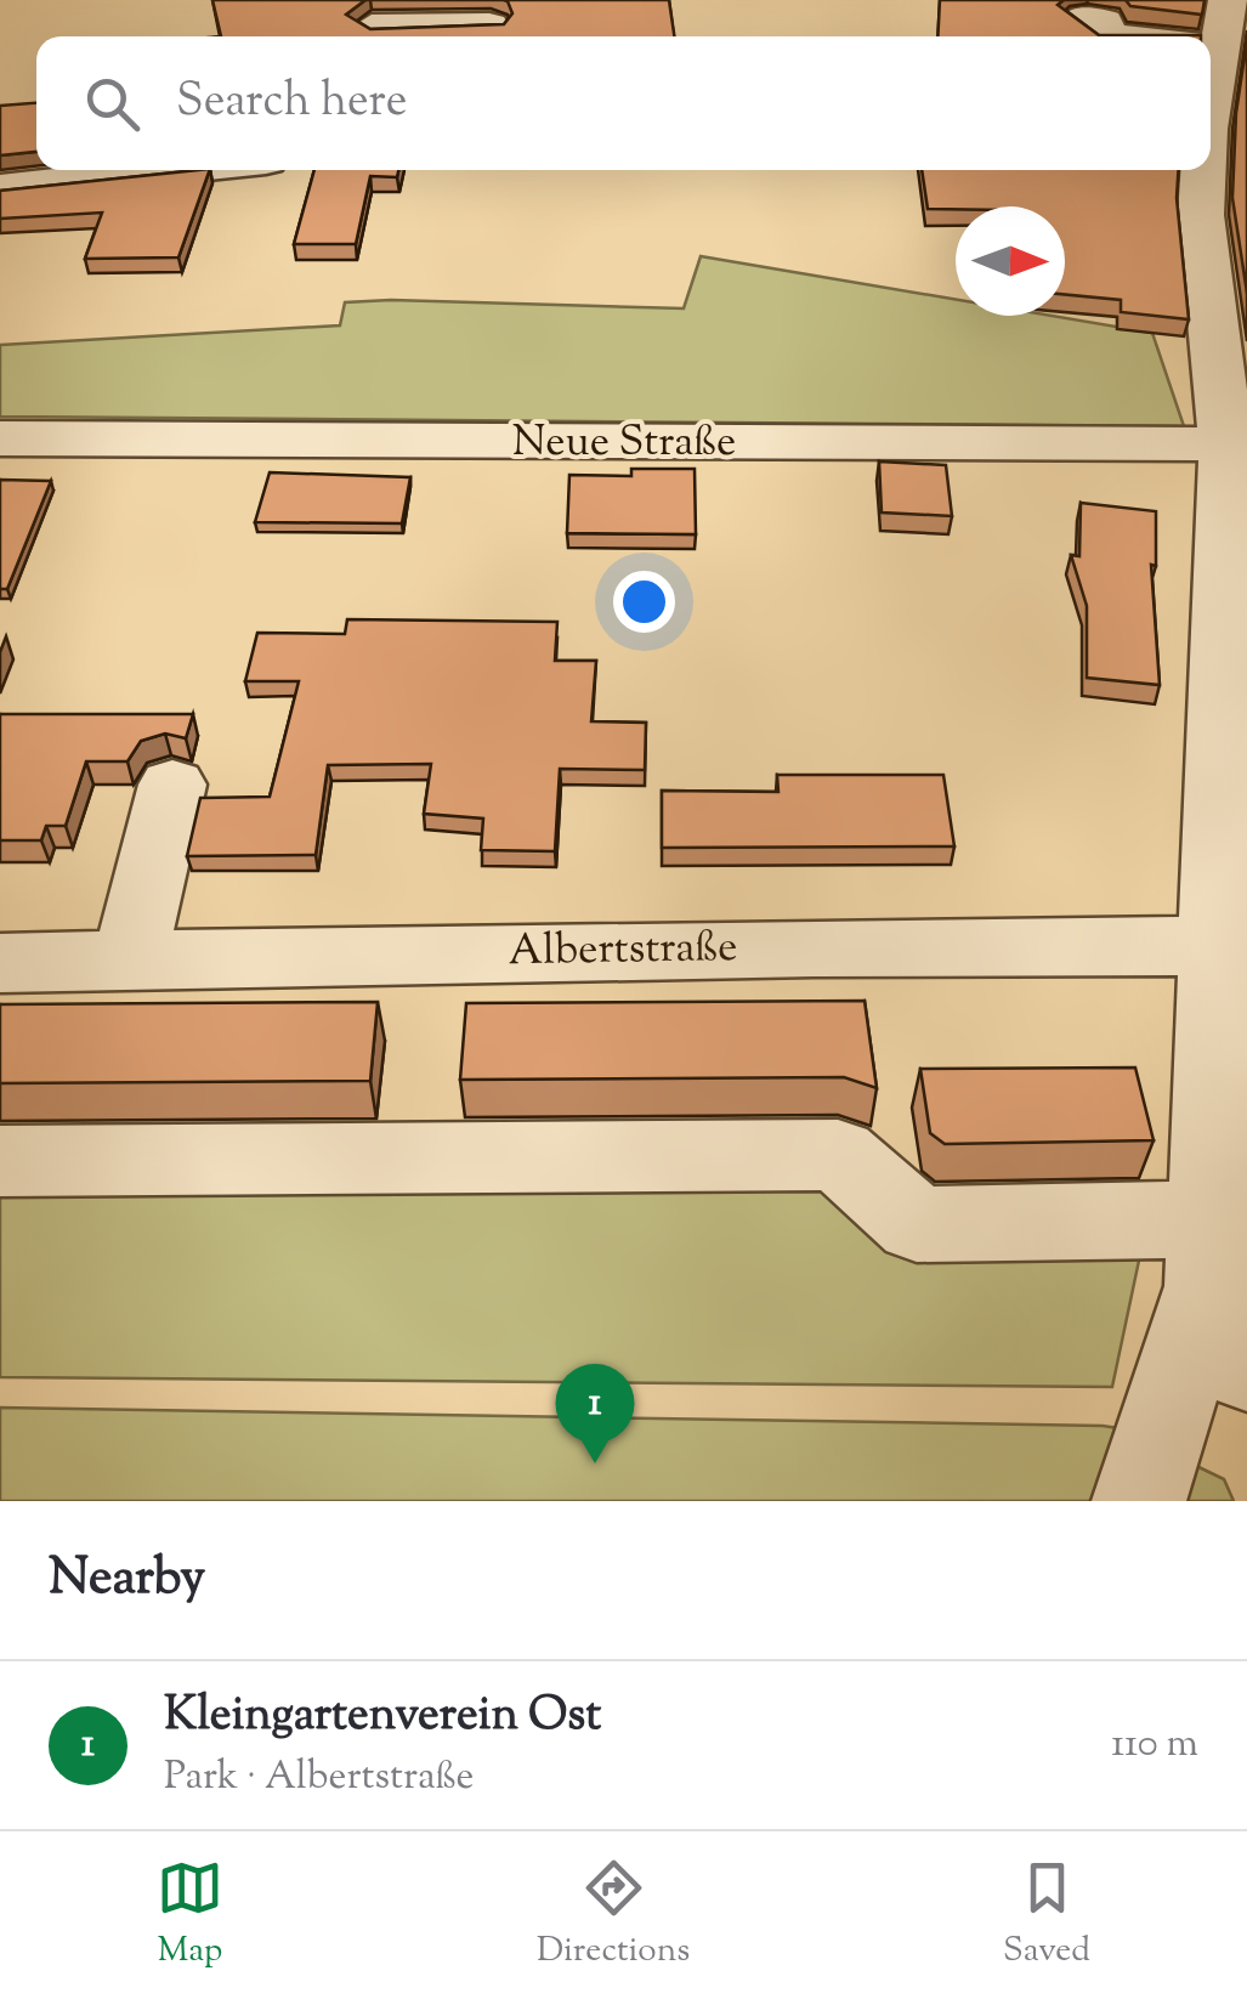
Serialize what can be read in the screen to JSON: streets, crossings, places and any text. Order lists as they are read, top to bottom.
{
  "streets": {
    "street": ["Neue Straße", "Albertstraße"]
  },
  "north": "right",
  "page": {
    "search": "Search here",
    "pins": "1",
    "heading": "Nearby",
    "list": [
      {
        "mark": "1",
        "name": "Kleingartenverein Ost",
        "note": "Park · Albertstraße",
        "value": "110 m"
      }
    ],
    "nav": ["Map", "Directions", "Saved"]
  }
}
